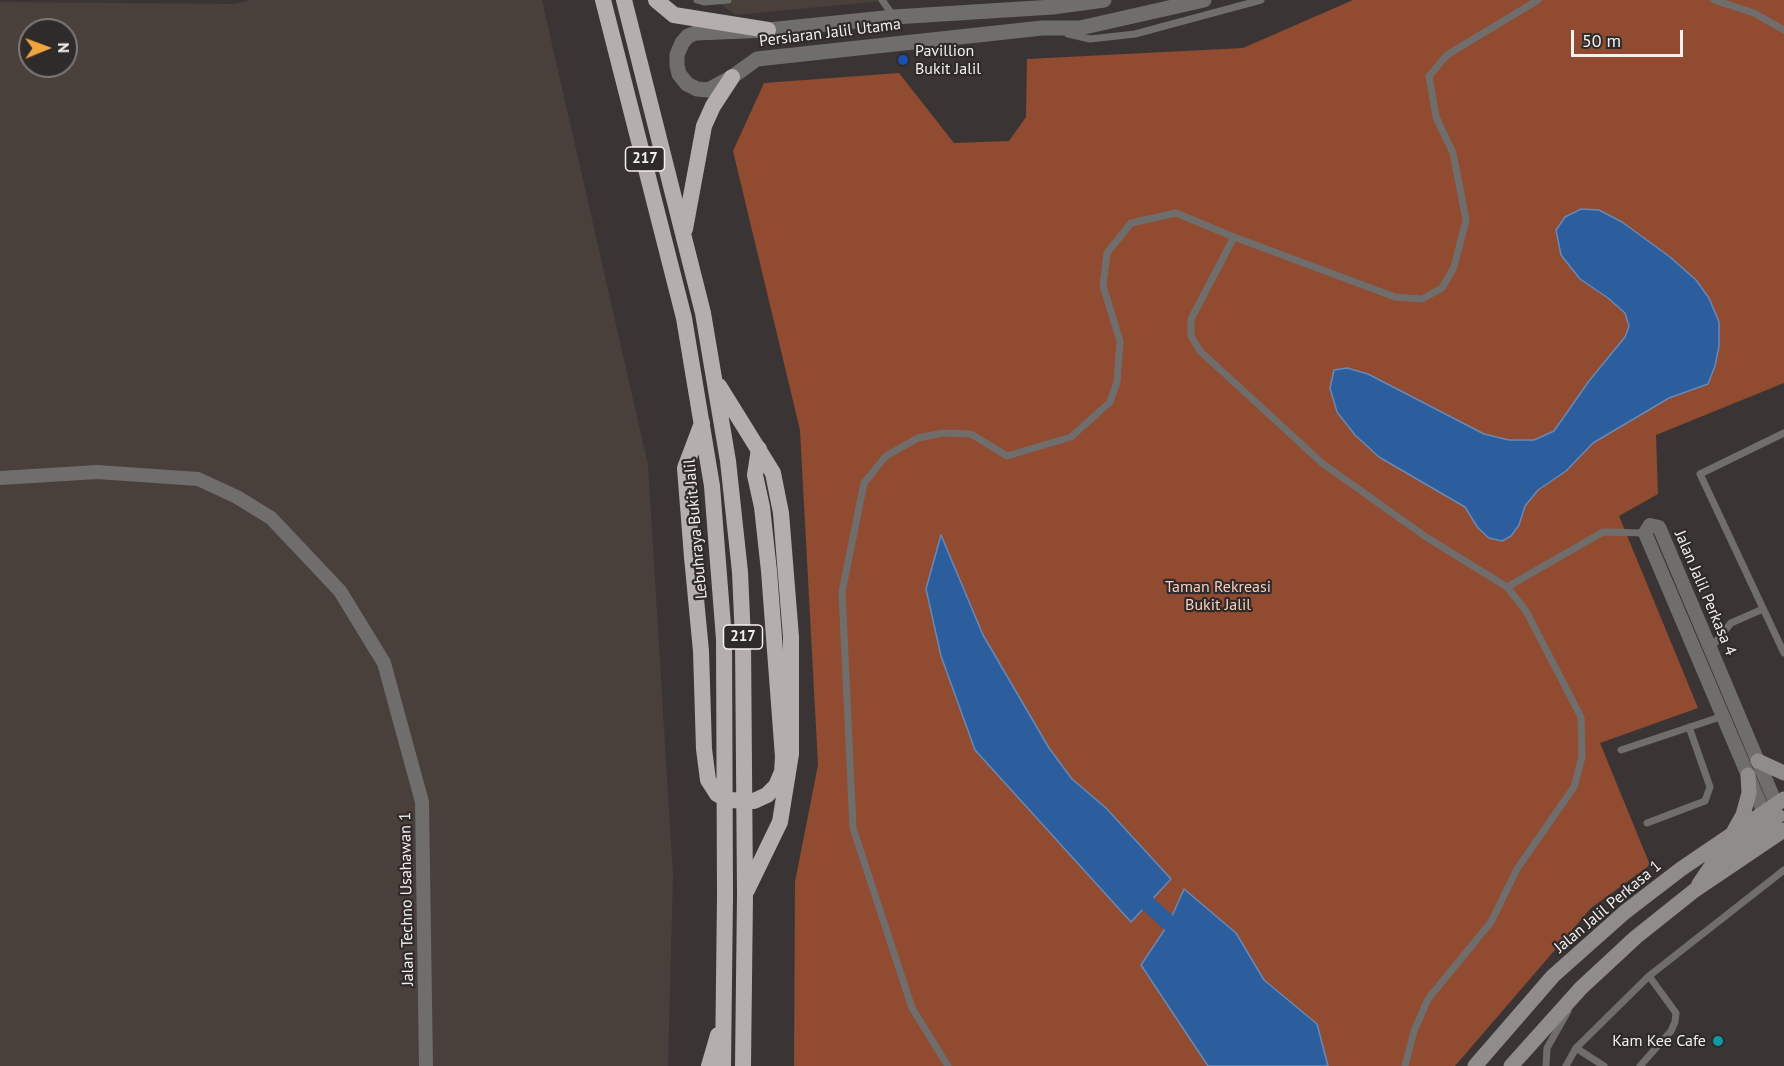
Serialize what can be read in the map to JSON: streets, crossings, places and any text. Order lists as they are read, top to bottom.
{
  "streets": {
    "highway": ["217", "Lebuhraya Bukit Jalil"],
    "main road": ["Jalan Jalil Perkasa 1"],
    "street": ["Persiaran Jalil Utama", "Jalan Jalil Perkasa 4", "Jalan Techno Usahawan 1"]
  },
  "crossings": [
    ["Jalan Jalil Perkasa 4", "Jalan Jalil Perkasa 1"]
  ],
  "parks": ["Taman Rekreasi Bukit Jalil"],
  "places": ["Pavillion Bukit Jalil", "Kam Kee Cafe"],
  "scale_bar": "50 m",
  "north": "right"
}
